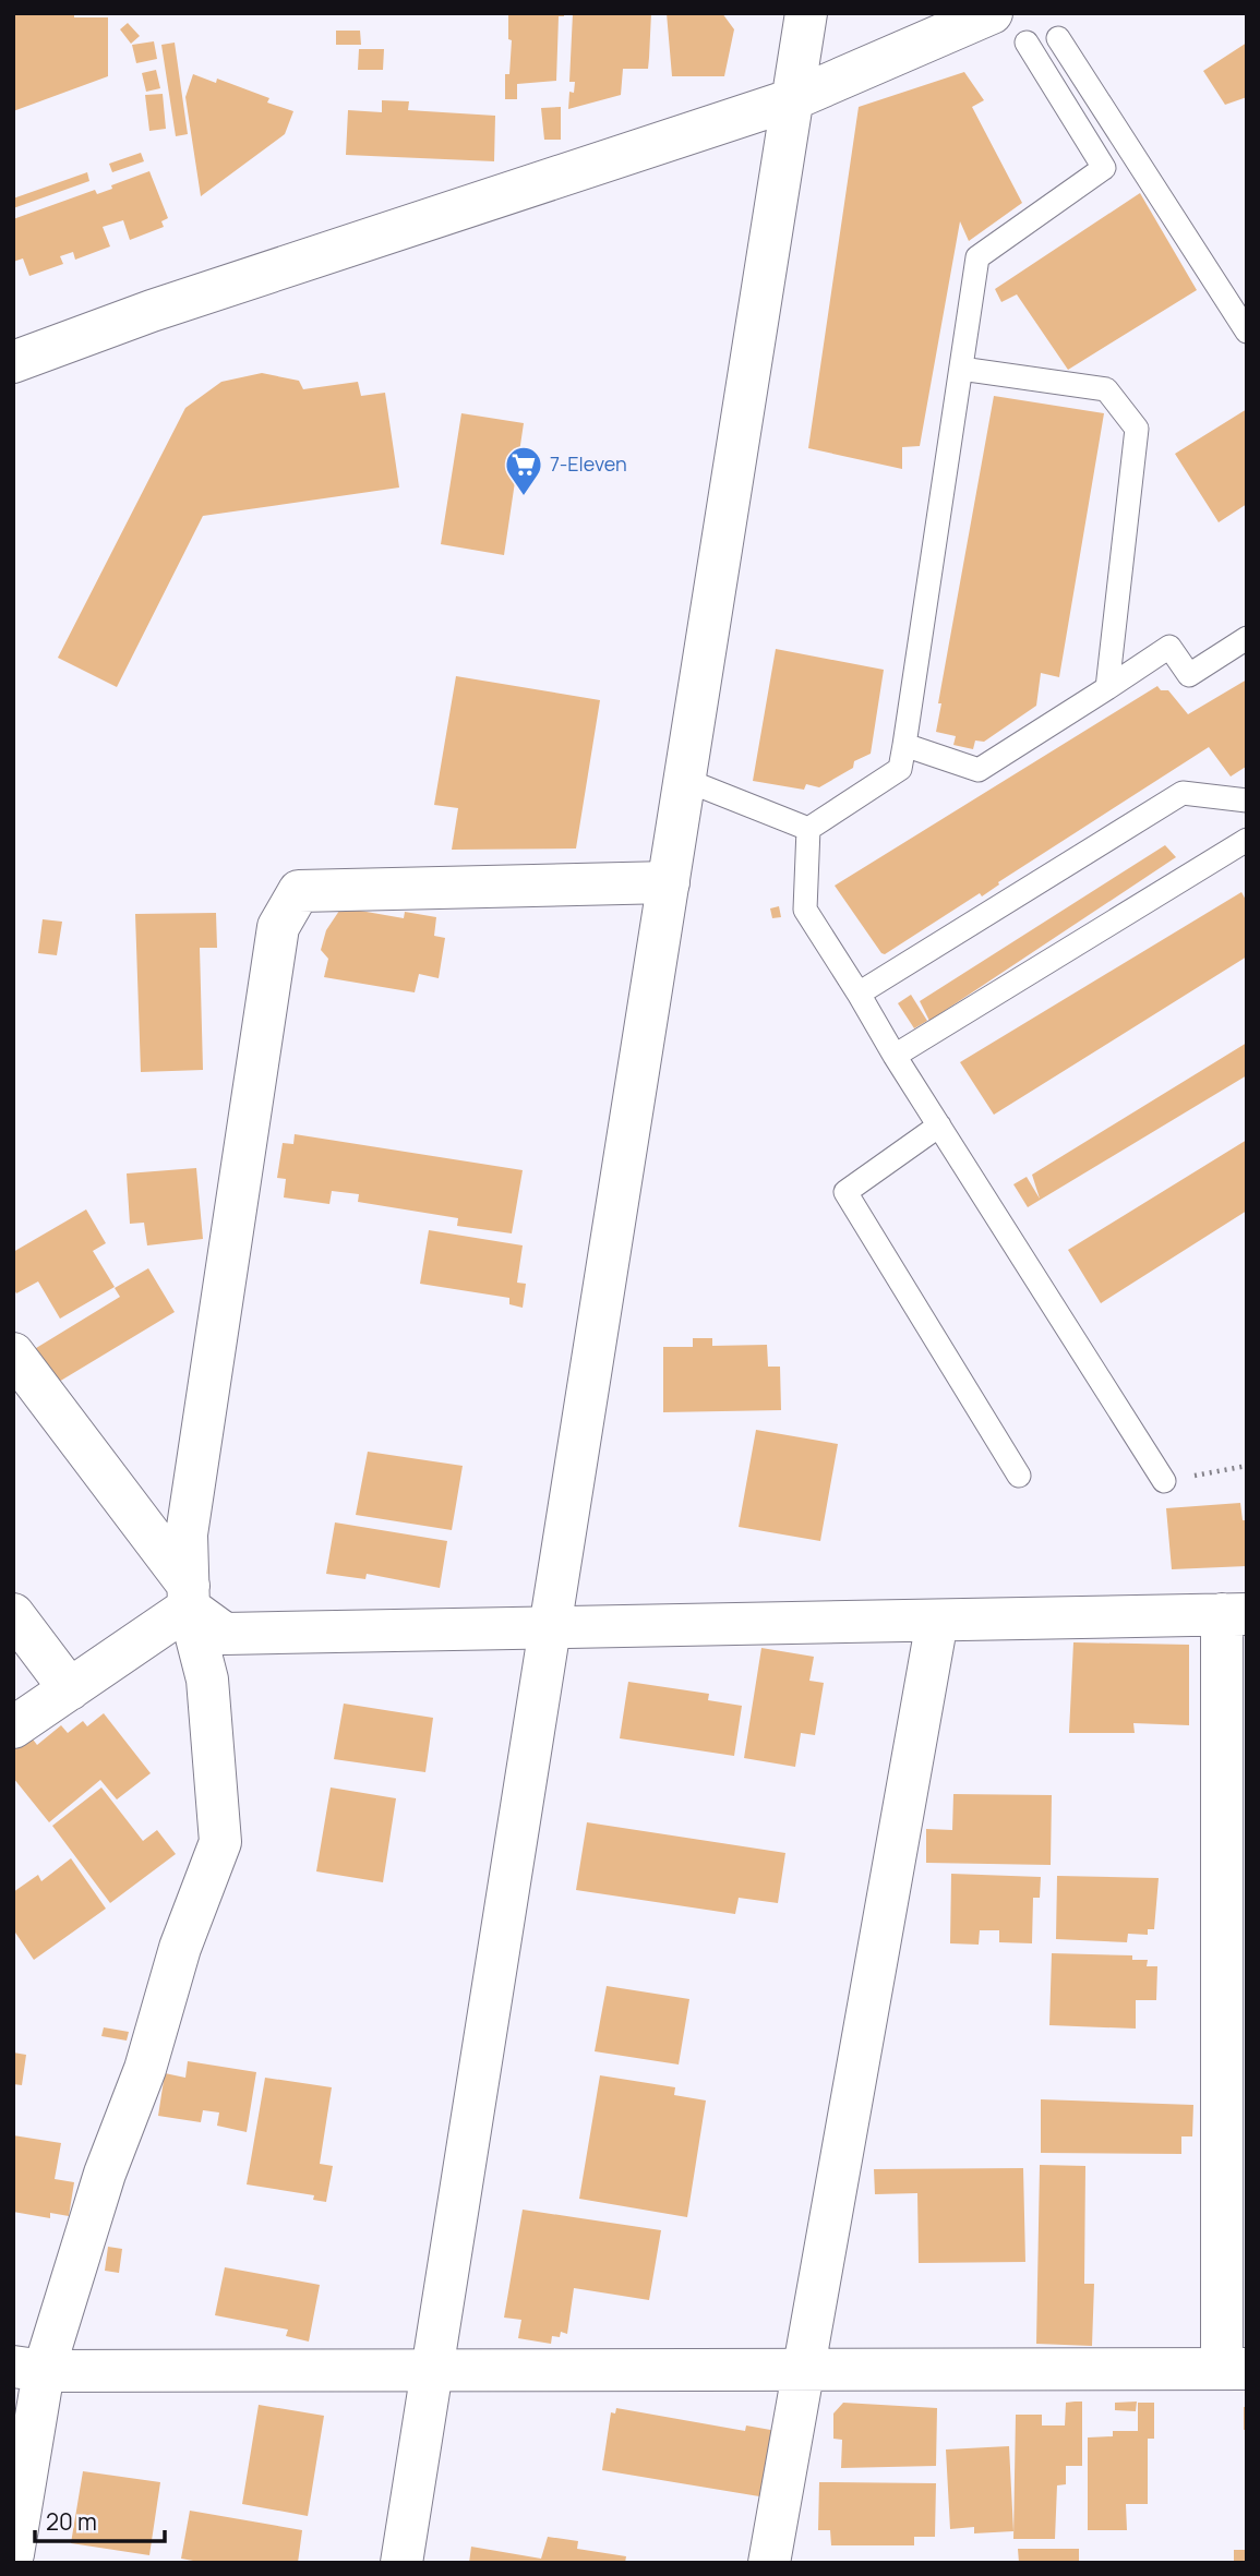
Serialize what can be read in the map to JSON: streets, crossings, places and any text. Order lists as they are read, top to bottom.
{
  "places": {
    "supermarket": ["7-Eleven"]
  },
  "scale_bar": "20 m"
}
